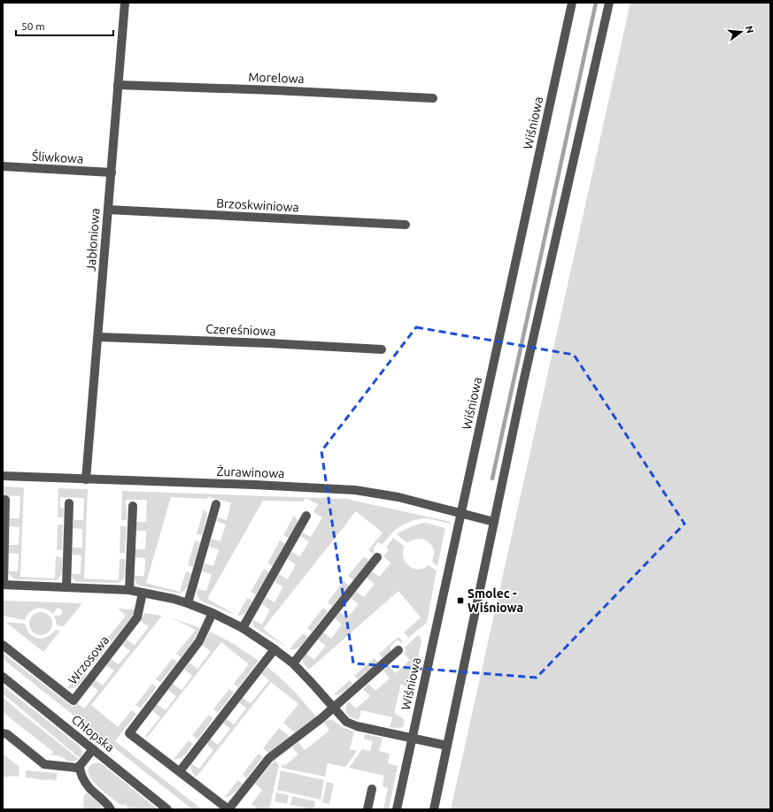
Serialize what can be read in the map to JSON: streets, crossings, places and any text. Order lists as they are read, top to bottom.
{
  "streets": {
    "street": [
      "Morelowa",
      "Wiśniowa",
      "Śliwkowa",
      "Brzoskwiniowa",
      "Jabłoniowa",
      "Czereśniowa",
      "Żurawinowa",
      "Wrzosowa",
      "Chłopska"
    ]
  },
  "crossings": [
    ["Morelowa", "Jabłoniowa"],
    ["Wiśniowa", "Żurawinowa"],
    ["Śliwkowa", "Jabłoniowa"],
    ["Brzoskwiniowa", "Jabłoniowa"],
    ["Jabłoniowa", "Czereśniowa"],
    ["Jabłoniowa", "Żurawinowa"]
  ],
  "places": {
    "transit": ["Smolec - Wiśniowa"]
  },
  "scale_bar": "50 m",
  "north": "right"
}
